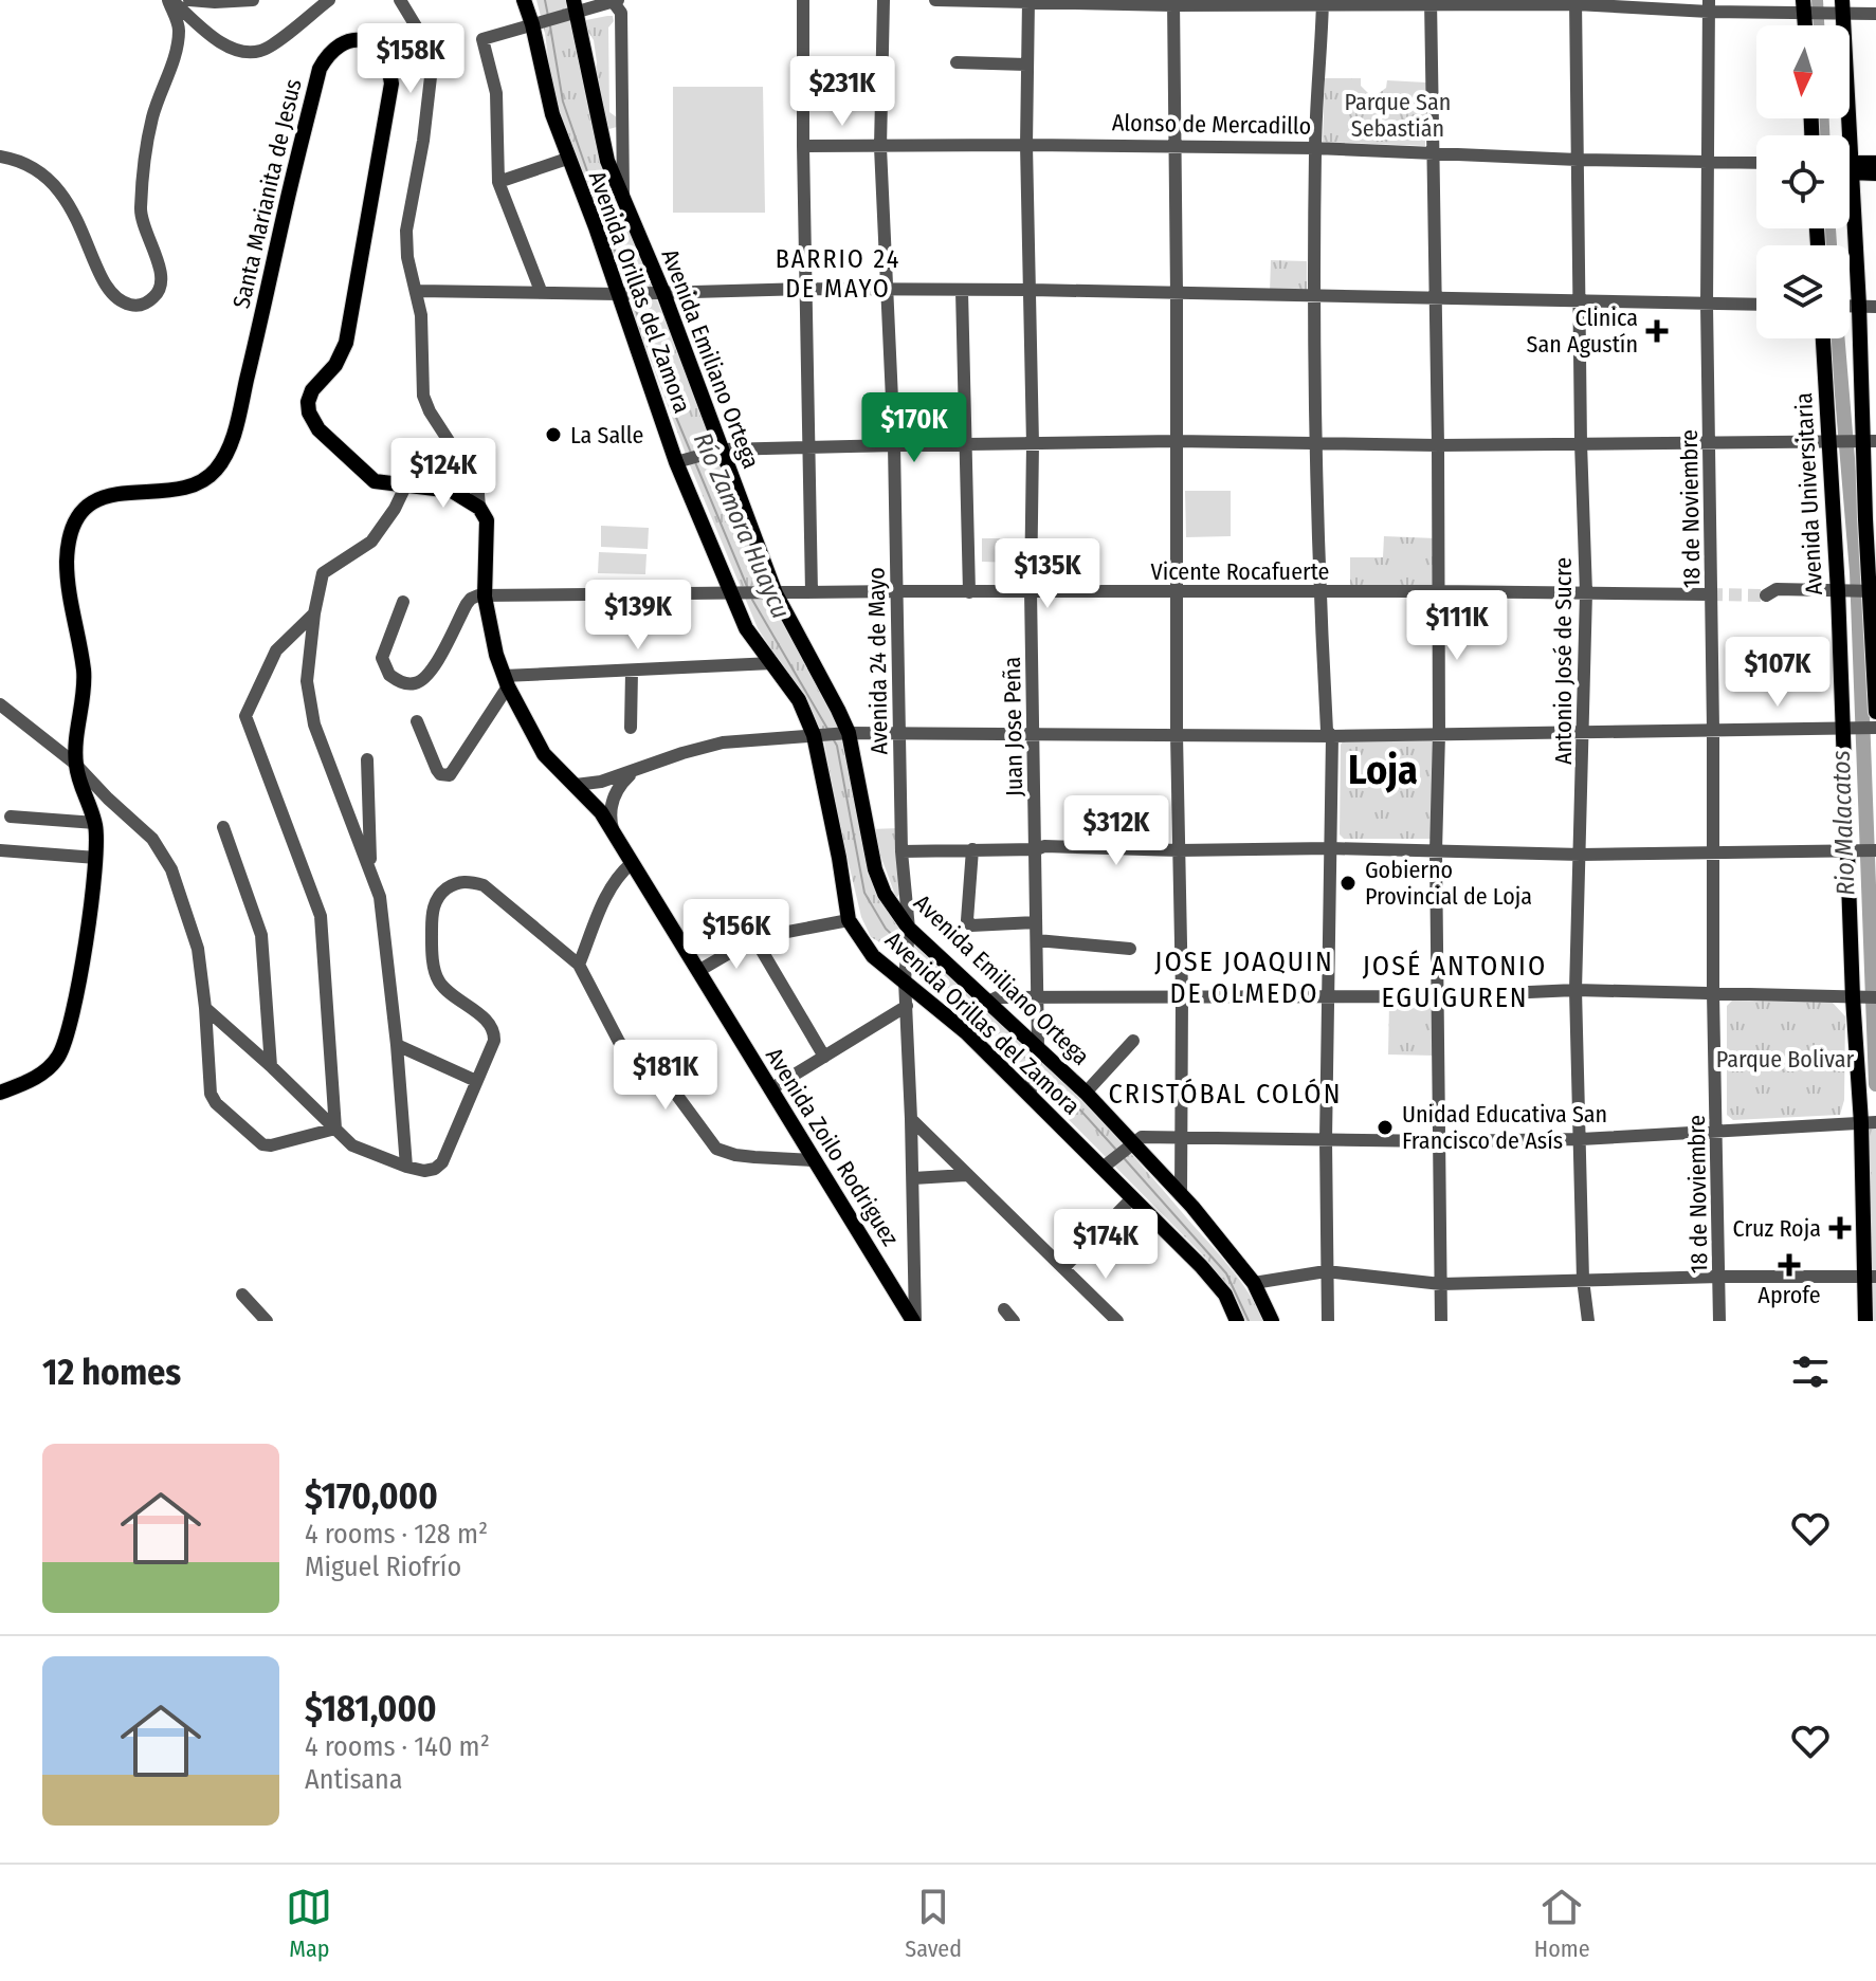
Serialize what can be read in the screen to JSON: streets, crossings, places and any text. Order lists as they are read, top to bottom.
{
  "streets": {
    "main road": [
      "Santa Marianita de Jesus",
      "Avenida Orillas del Zamora",
      "Avenida Emiliano Ortega",
      "Avenida Universitaria",
      "Avenida Zoilo Rodriguez"
    ],
    "street": [
      "Alonso de Mercadillo",
      "18 de Noviembre",
      "Vicente Rocafuerte",
      "Avenida 24 de Mayo",
      "Antonio José de Sucre",
      "Juan Jose Peña"
    ]
  },
  "crossings": [
    ["Alonso de Mercadillo", "18 de Noviembre"],
    ["Alonso de Mercadillo", "Avenida 24 de Mayo"],
    ["Alonso de Mercadillo", "Antonio José de Sucre"],
    ["Alonso de Mercadillo", "Juan Jose Peña"],
    ["Avenida Orillas del Zamora", "Vicente Rocafuerte"],
    ["Avenida Orillas del Zamora", "Avenida 24 de Mayo"],
    ["Avenida Orillas del Zamora", "Juan Jose Peña"],
    ["Avenida Emiliano Ortega", "Vicente Rocafuerte"],
    ["Avenida Emiliano Ortega", "Avenida 24 de Mayo"],
    ["Avenida Emiliano Ortega", "Juan Jose Peña"],
    ["18 de Noviembre", "Vicente Rocafuerte"],
    ["Vicente Rocafuerte", "Avenida 24 de Mayo"],
    ["Vicente Rocafuerte", "Antonio José de Sucre"],
    ["Vicente Rocafuerte", "Juan Jose Peña"],
    ["Avenida 24 de Mayo", "Avenida Zoilo Rodriguez"]
  ],
  "districts": [
    "BARRIO 24 DE MAYO",
    "Loja",
    "JOSE JOAQUIN DE OLMEDO",
    "JOSÉ ANTONIO EGUIGUREN",
    "CRISTÓBAL COLÓN"
  ],
  "water": ["Río Zamora Huaycu", "Rio Malacatos"],
  "parks": ["Parque San Sebastián", "Parque Bolivar"],
  "places": {
    "health": ["Clinica San Agustín", "Cruz Roja", "Aprofe"],
    "other": ["La Salle", "Gobierno Provincial de Loja", "Unidad Educativa San Francisco de Asís"]
  },
  "north": "bottom",
  "page": {
    "price": [
      "$158K",
      "$231K",
      "$170K",
      "$124K",
      "$135K",
      "$139K",
      "$111K",
      "$107K",
      "$312K",
      "$156K",
      "$181K",
      "$174K"
    ],
    "heading": "12 homes",
    "list": [
      {
        "name": "$170,000",
        "note": "4 rooms · 128 m² · Miguel Riofrío"
      },
      {
        "name": "$181,000",
        "note": "4 rooms · 140 m² · Antisana"
      }
    ],
    "tabs": ["Map", "Saved", "Home"]
  }
}
